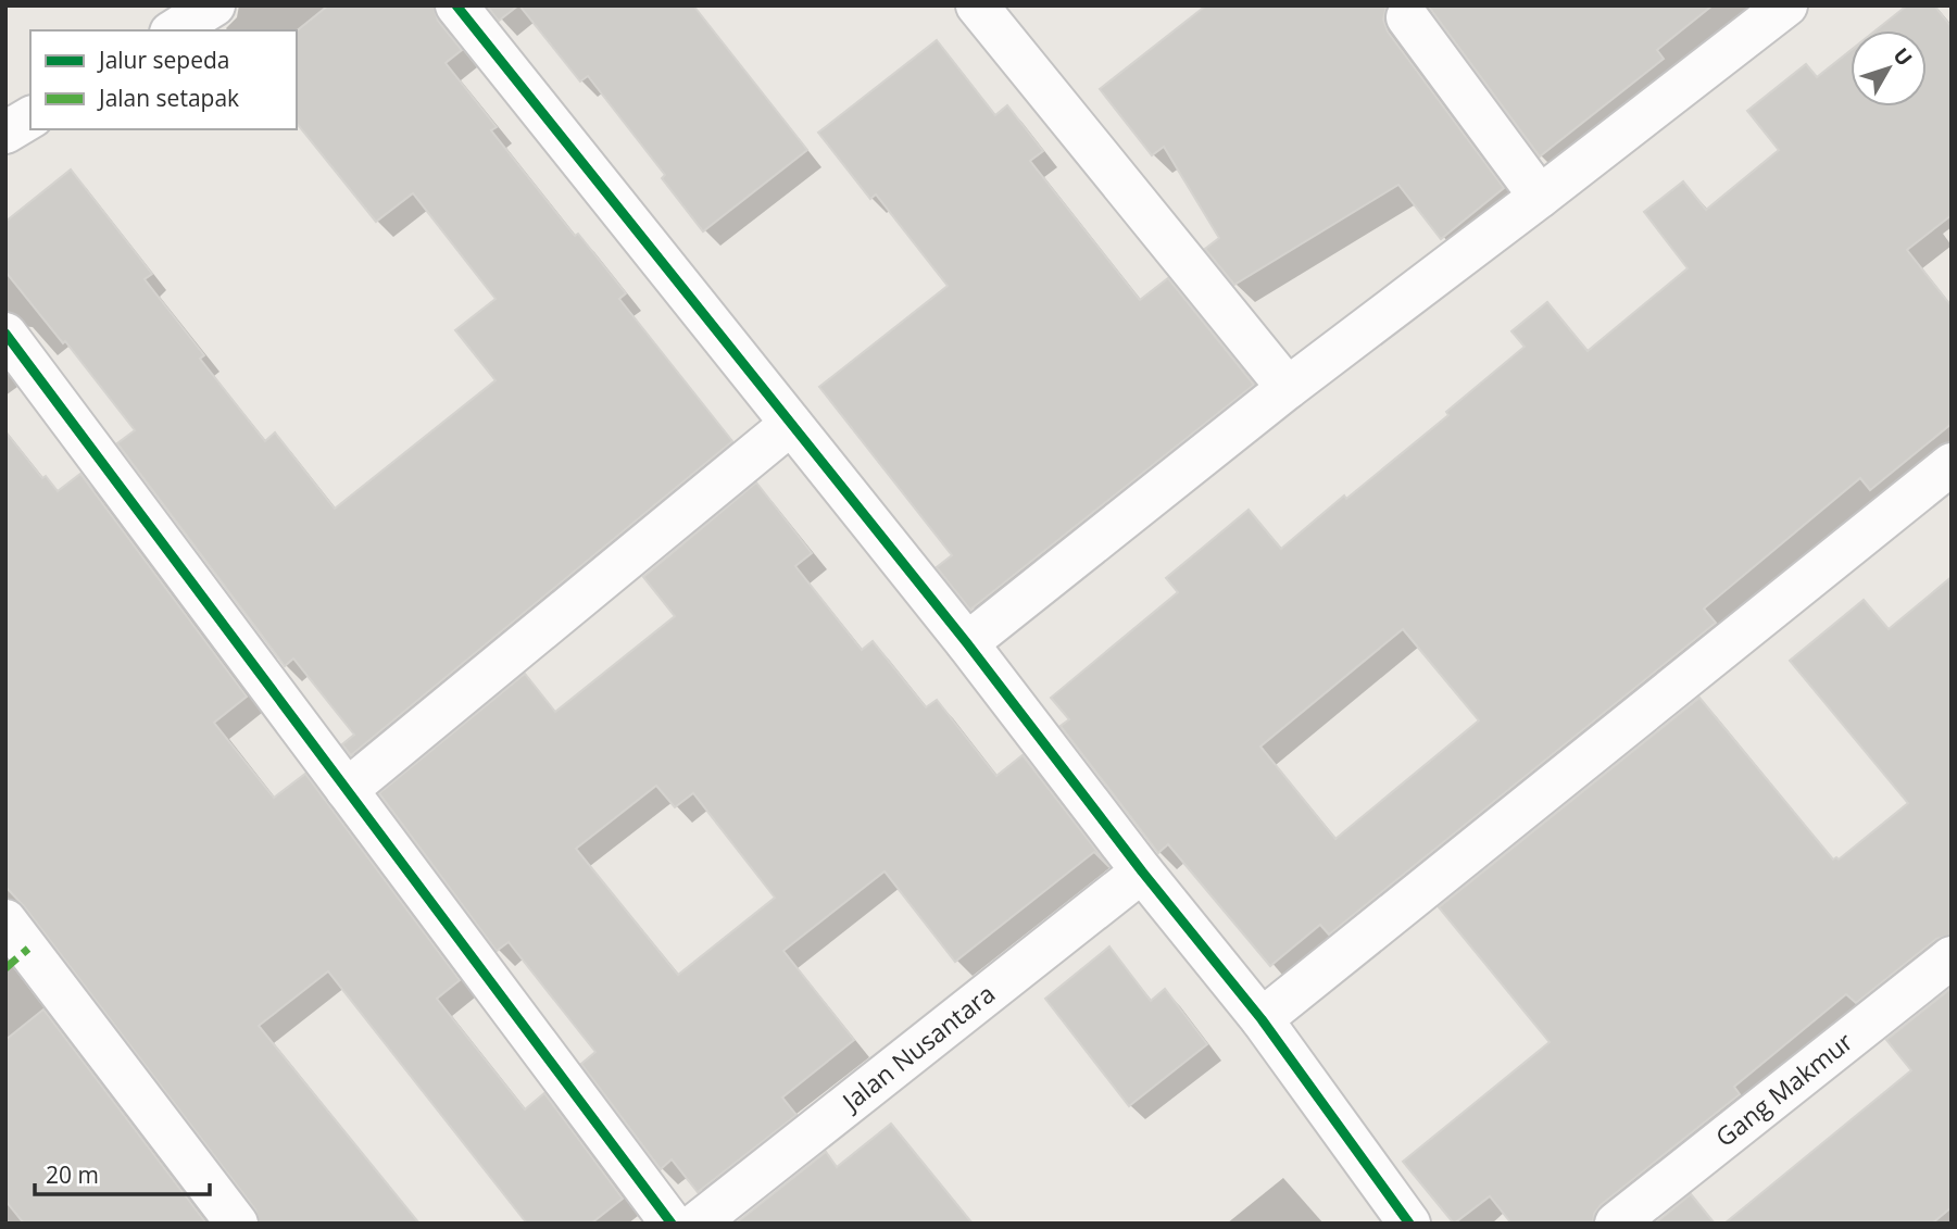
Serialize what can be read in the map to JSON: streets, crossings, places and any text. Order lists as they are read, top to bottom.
{
  "streets": {
    "street": ["Jalan Nusantara", "Gang Makmur"]
  },
  "legend": ["Jalur sepeda", "Jalan setapak"],
  "scale_bar": "20 m",
  "north": "top right"
}
